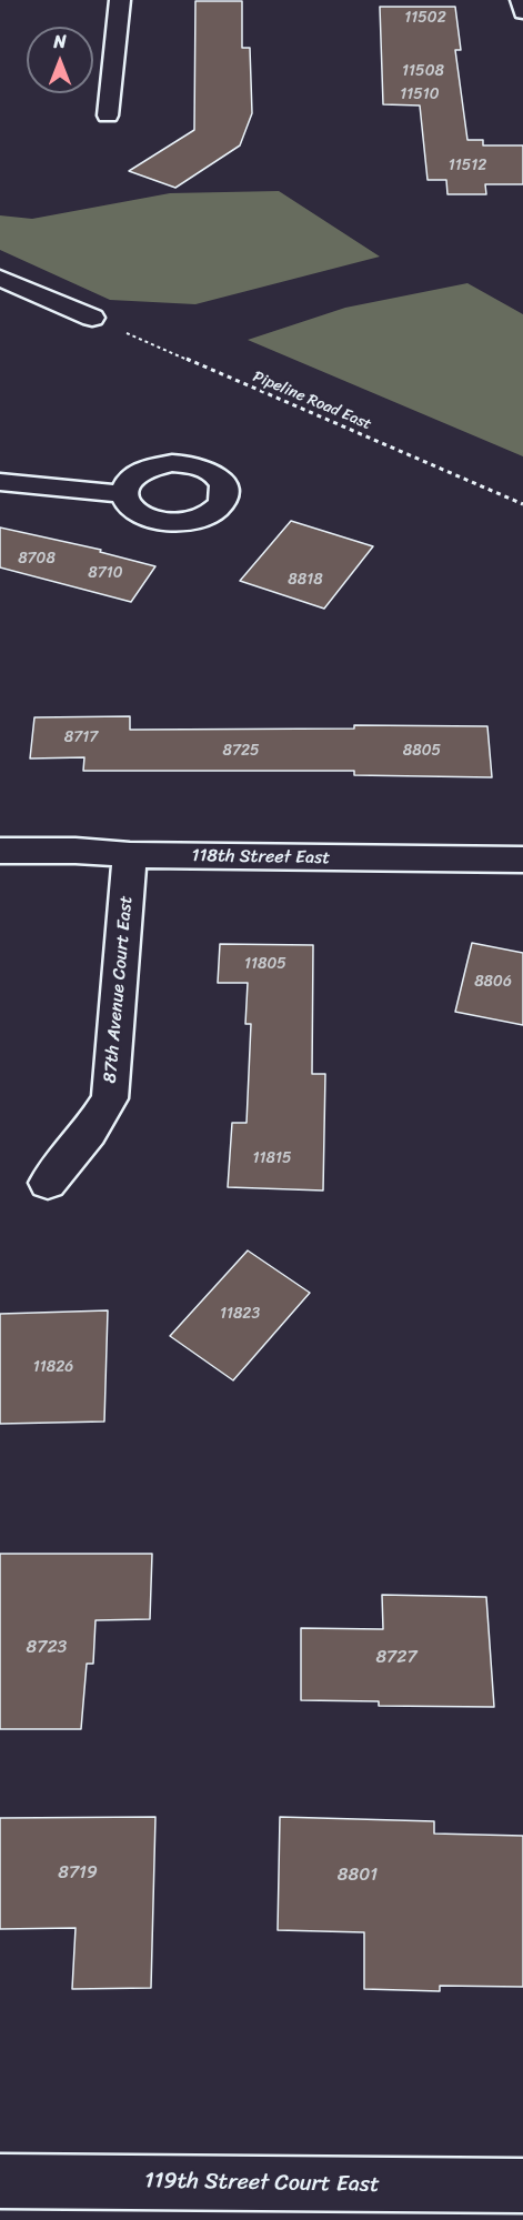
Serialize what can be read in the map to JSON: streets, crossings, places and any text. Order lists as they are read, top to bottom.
{
  "streets": {
    "street": ["118th Street East", "87th Avenue Court East", "119th Street Court East"],
    "path": ["Pipeline Road East"]
  },
  "crossings": [
    ["118th Street East", "87th Avenue Court East"]
  ],
  "house_numbers": [
    "11502",
    "11508",
    "11510",
    "11512",
    "8708",
    "8710",
    "8818",
    "8717",
    "8725",
    "8805",
    "11805",
    "8806",
    "11815",
    "11823",
    "11826",
    "8723",
    "8727",
    "8719",
    "8801"
  ],
  "north": "top"
}
